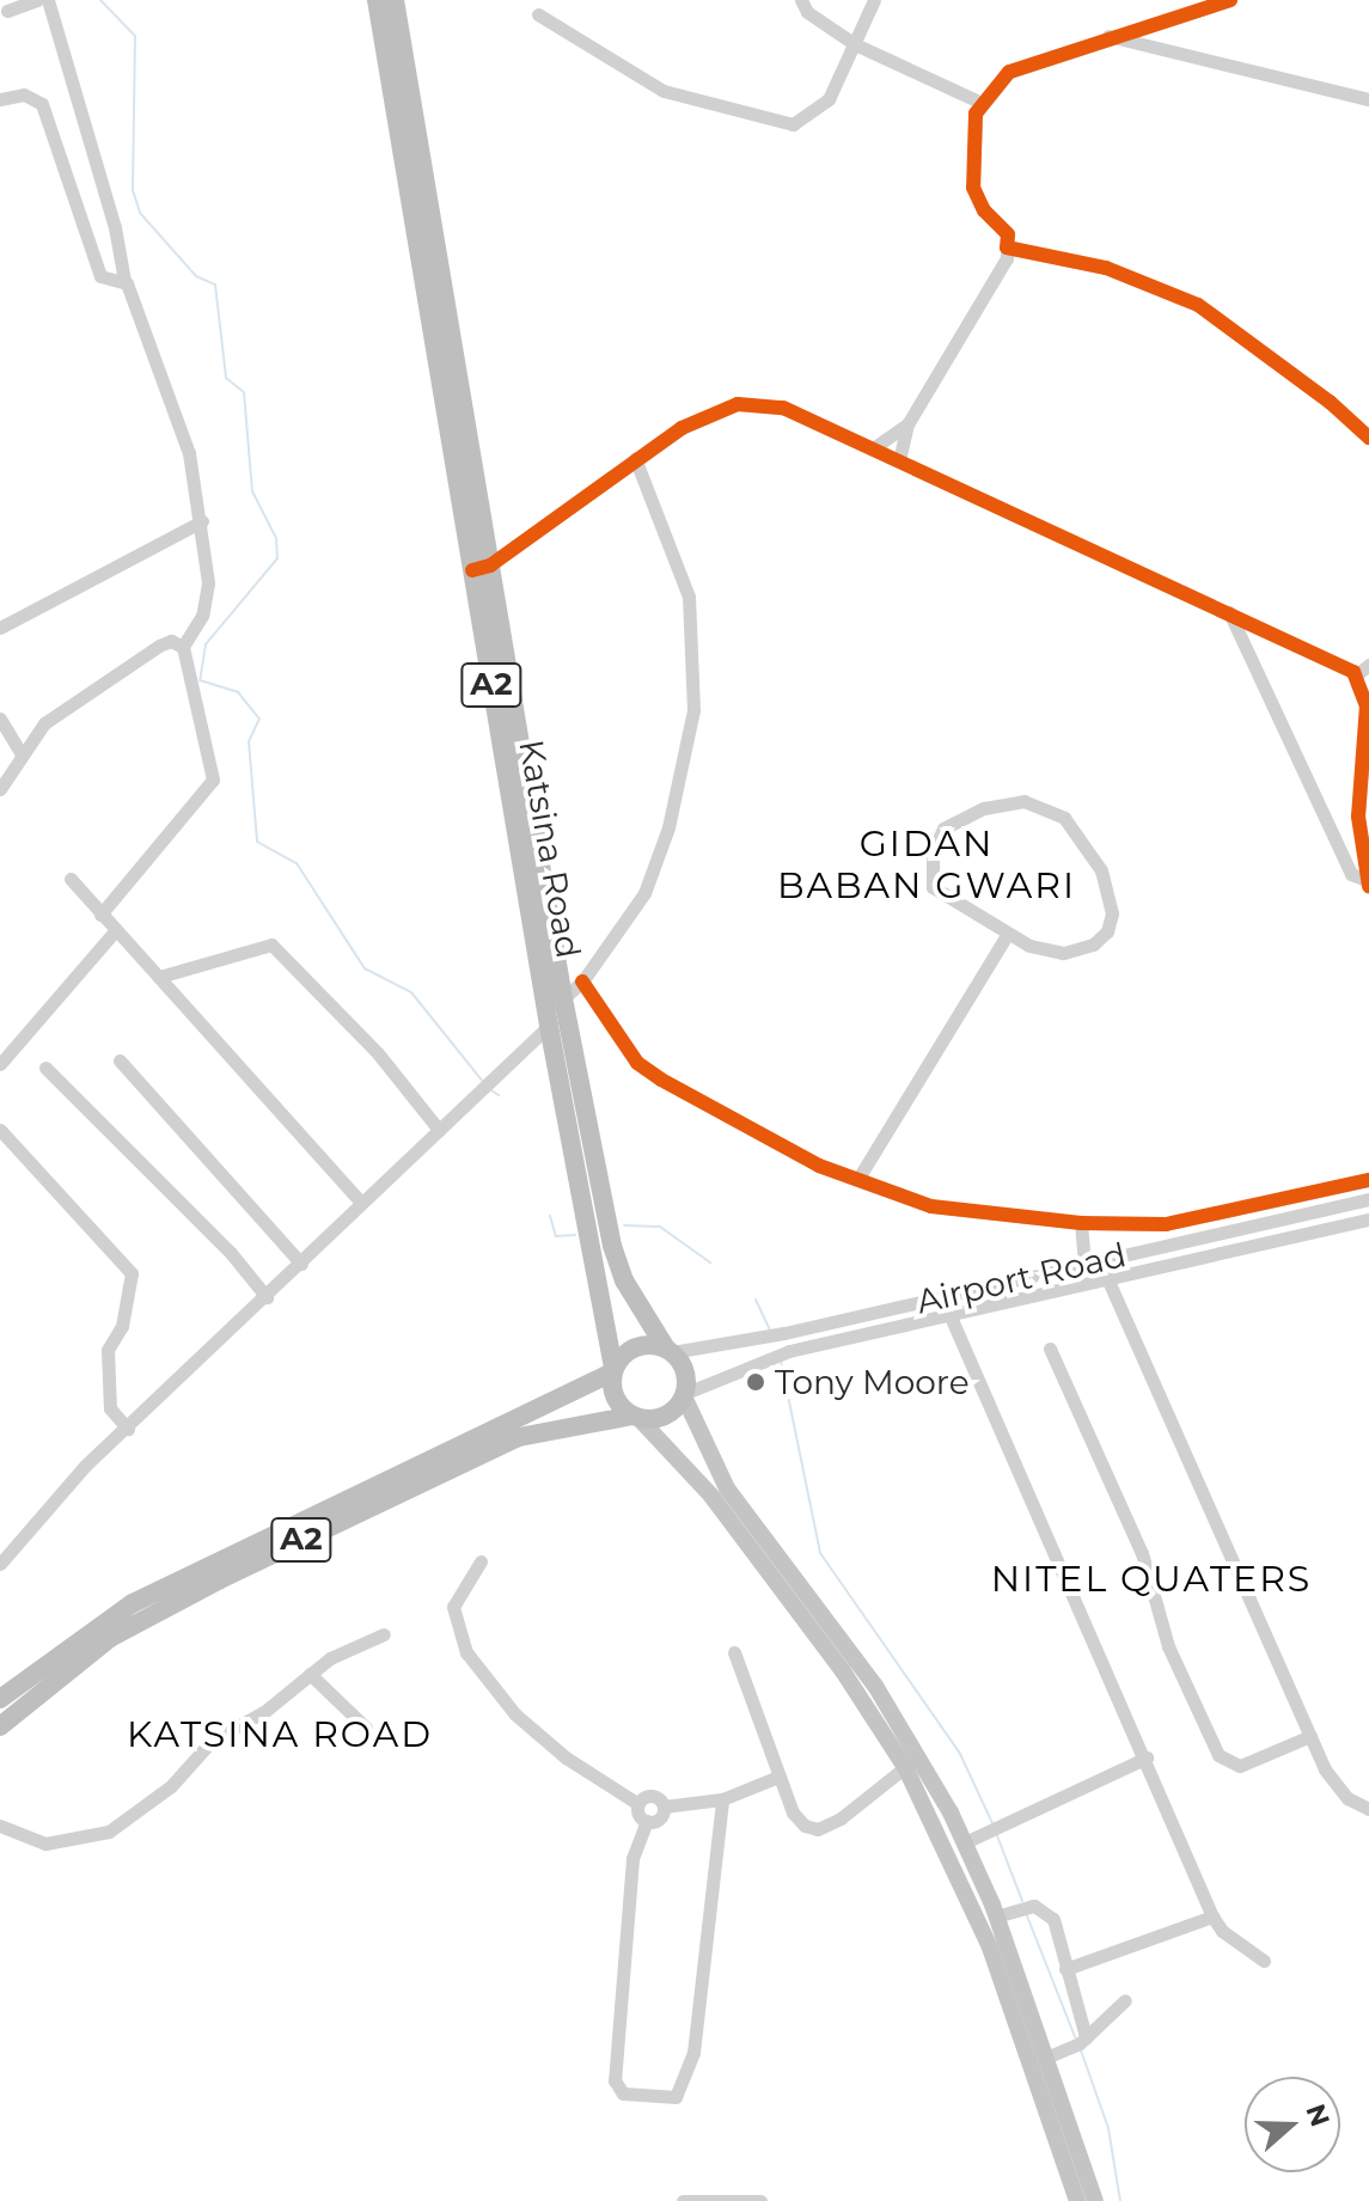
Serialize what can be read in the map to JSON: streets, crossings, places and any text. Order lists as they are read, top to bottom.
{
  "streets": {
    "highway": ["A2", "Katsina Road"],
    "street": ["Airport Road"]
  },
  "crossings": [
    ["A2", "Katsina Road"],
    ["A2", "Airport Road"],
    ["Katsina Road", "Airport Road"]
  ],
  "districts": ["GIDAN BABAN GWARI", "NITEL QUATERS", "KATSINA ROAD"],
  "places": ["Tony Moore"],
  "north": "right"
}
